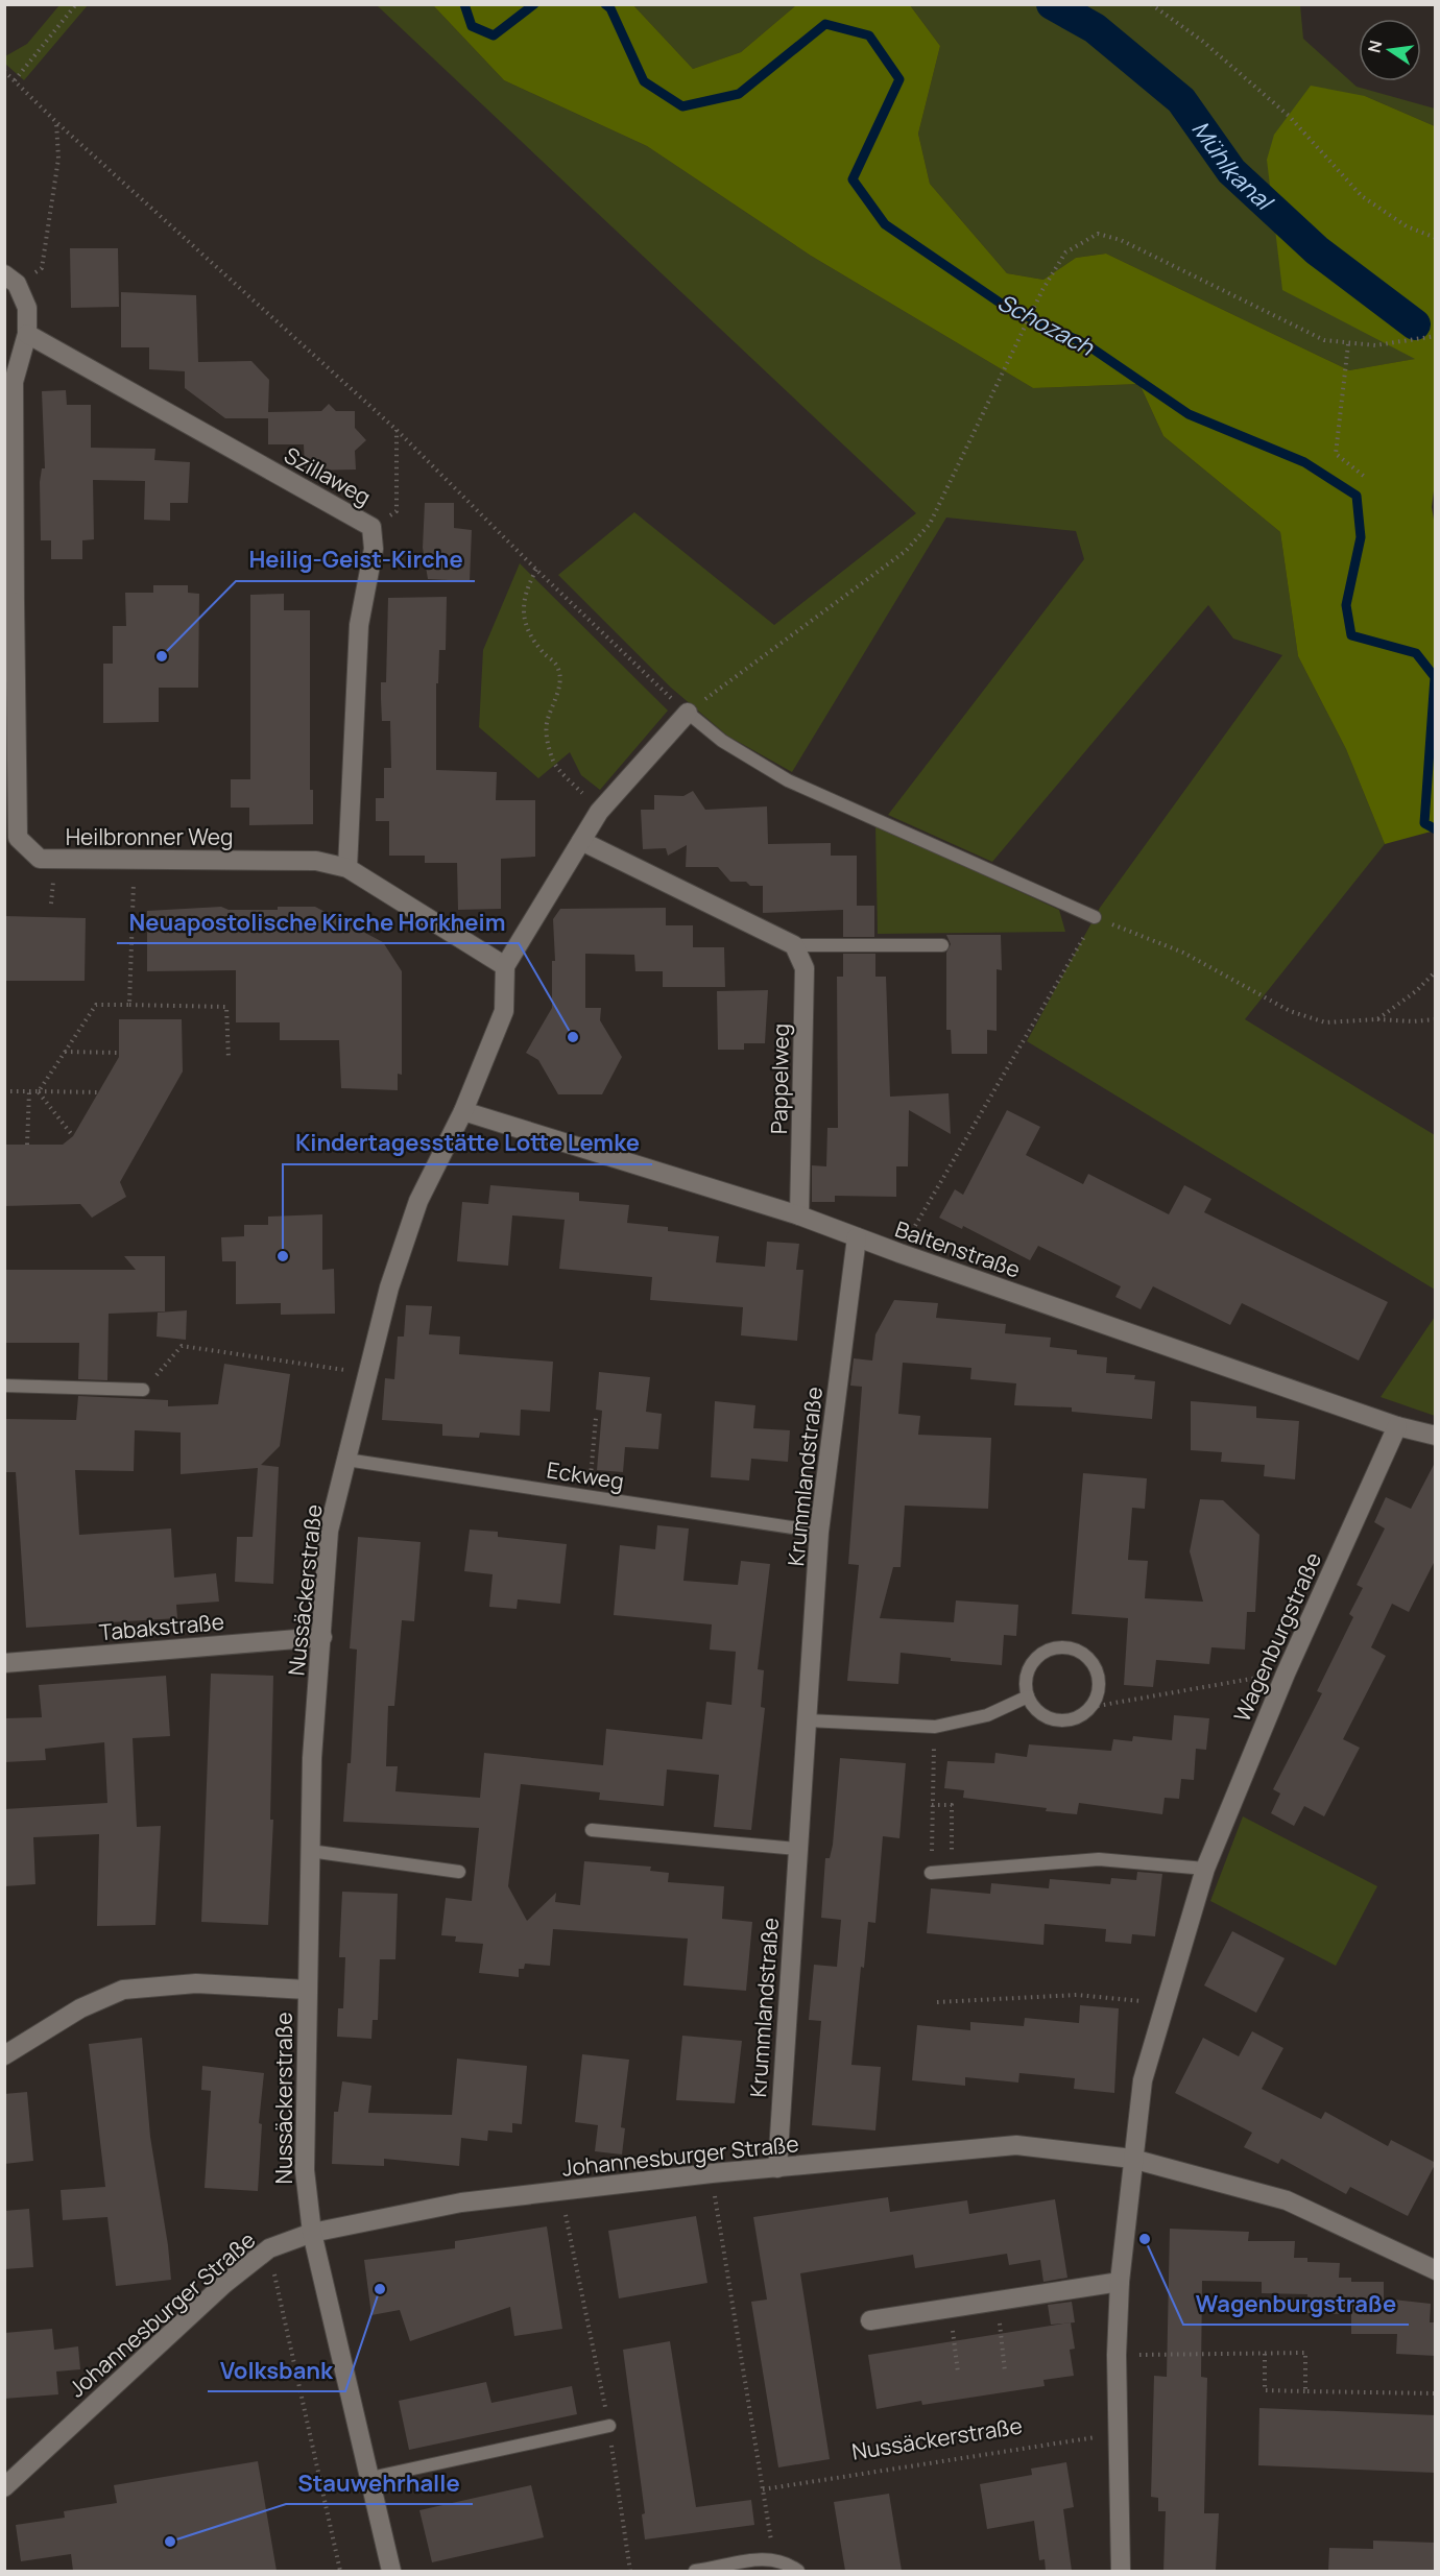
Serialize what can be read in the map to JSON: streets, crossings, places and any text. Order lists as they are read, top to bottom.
{
  "streets": {
    "street": [
      "Szillaweg",
      "Heilbronner Weg",
      "Pappelweg",
      "Baltenstraße",
      "Krummlandstraße",
      "Nussäckerstraße",
      "Tabakstraße",
      "Wagenburgstraße",
      "Johannesburger Straße"
    ],
    "lane": ["Eckweg"]
  },
  "crossings": [
    ["Szillaweg", "Heilbronner Weg"],
    ["Heilbronner Weg", "Nussäckerstraße"],
    ["Pappelweg", "Baltenstraße"],
    ["Baltenstraße", "Krummlandstraße"],
    ["Baltenstraße", "Nussäckerstraße"],
    ["Baltenstraße", "Wagenburgstraße"],
    ["Eckweg", "Krummlandstraße"],
    ["Eckweg", "Nussäckerstraße"],
    ["Krummlandstraße", "Johannesburger Straße"],
    ["Nussäckerstraße", "Tabakstraße"],
    ["Nussäckerstraße", "Wagenburgstraße"],
    ["Nussäckerstraße", "Johannesburger Straße"],
    ["Wagenburgstraße", "Johannesburger Straße"]
  ],
  "water": ["Mühlkanal", "Schozach"],
  "places": [
    "Heilig-Geist-Kirche",
    "Neuapostolische Kirche Horkheim",
    "Kindertagesstätte Lotte Lemke",
    "Wagenburgstraße",
    "Volksbank",
    "Stauwehrhalle"
  ],
  "north": "left"
}
